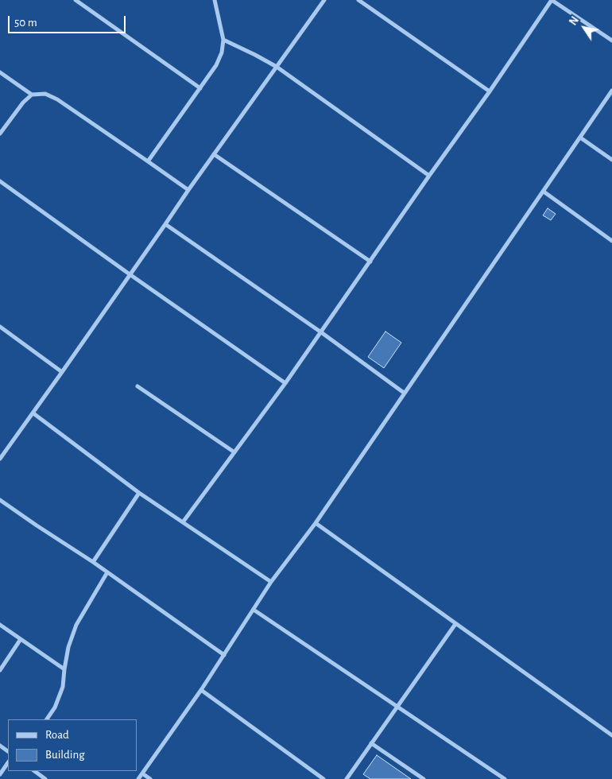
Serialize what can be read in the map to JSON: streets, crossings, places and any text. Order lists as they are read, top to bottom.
{
  "legend": ["Road", "Building"],
  "scale_bar": "50 m",
  "north": "top left"
}
